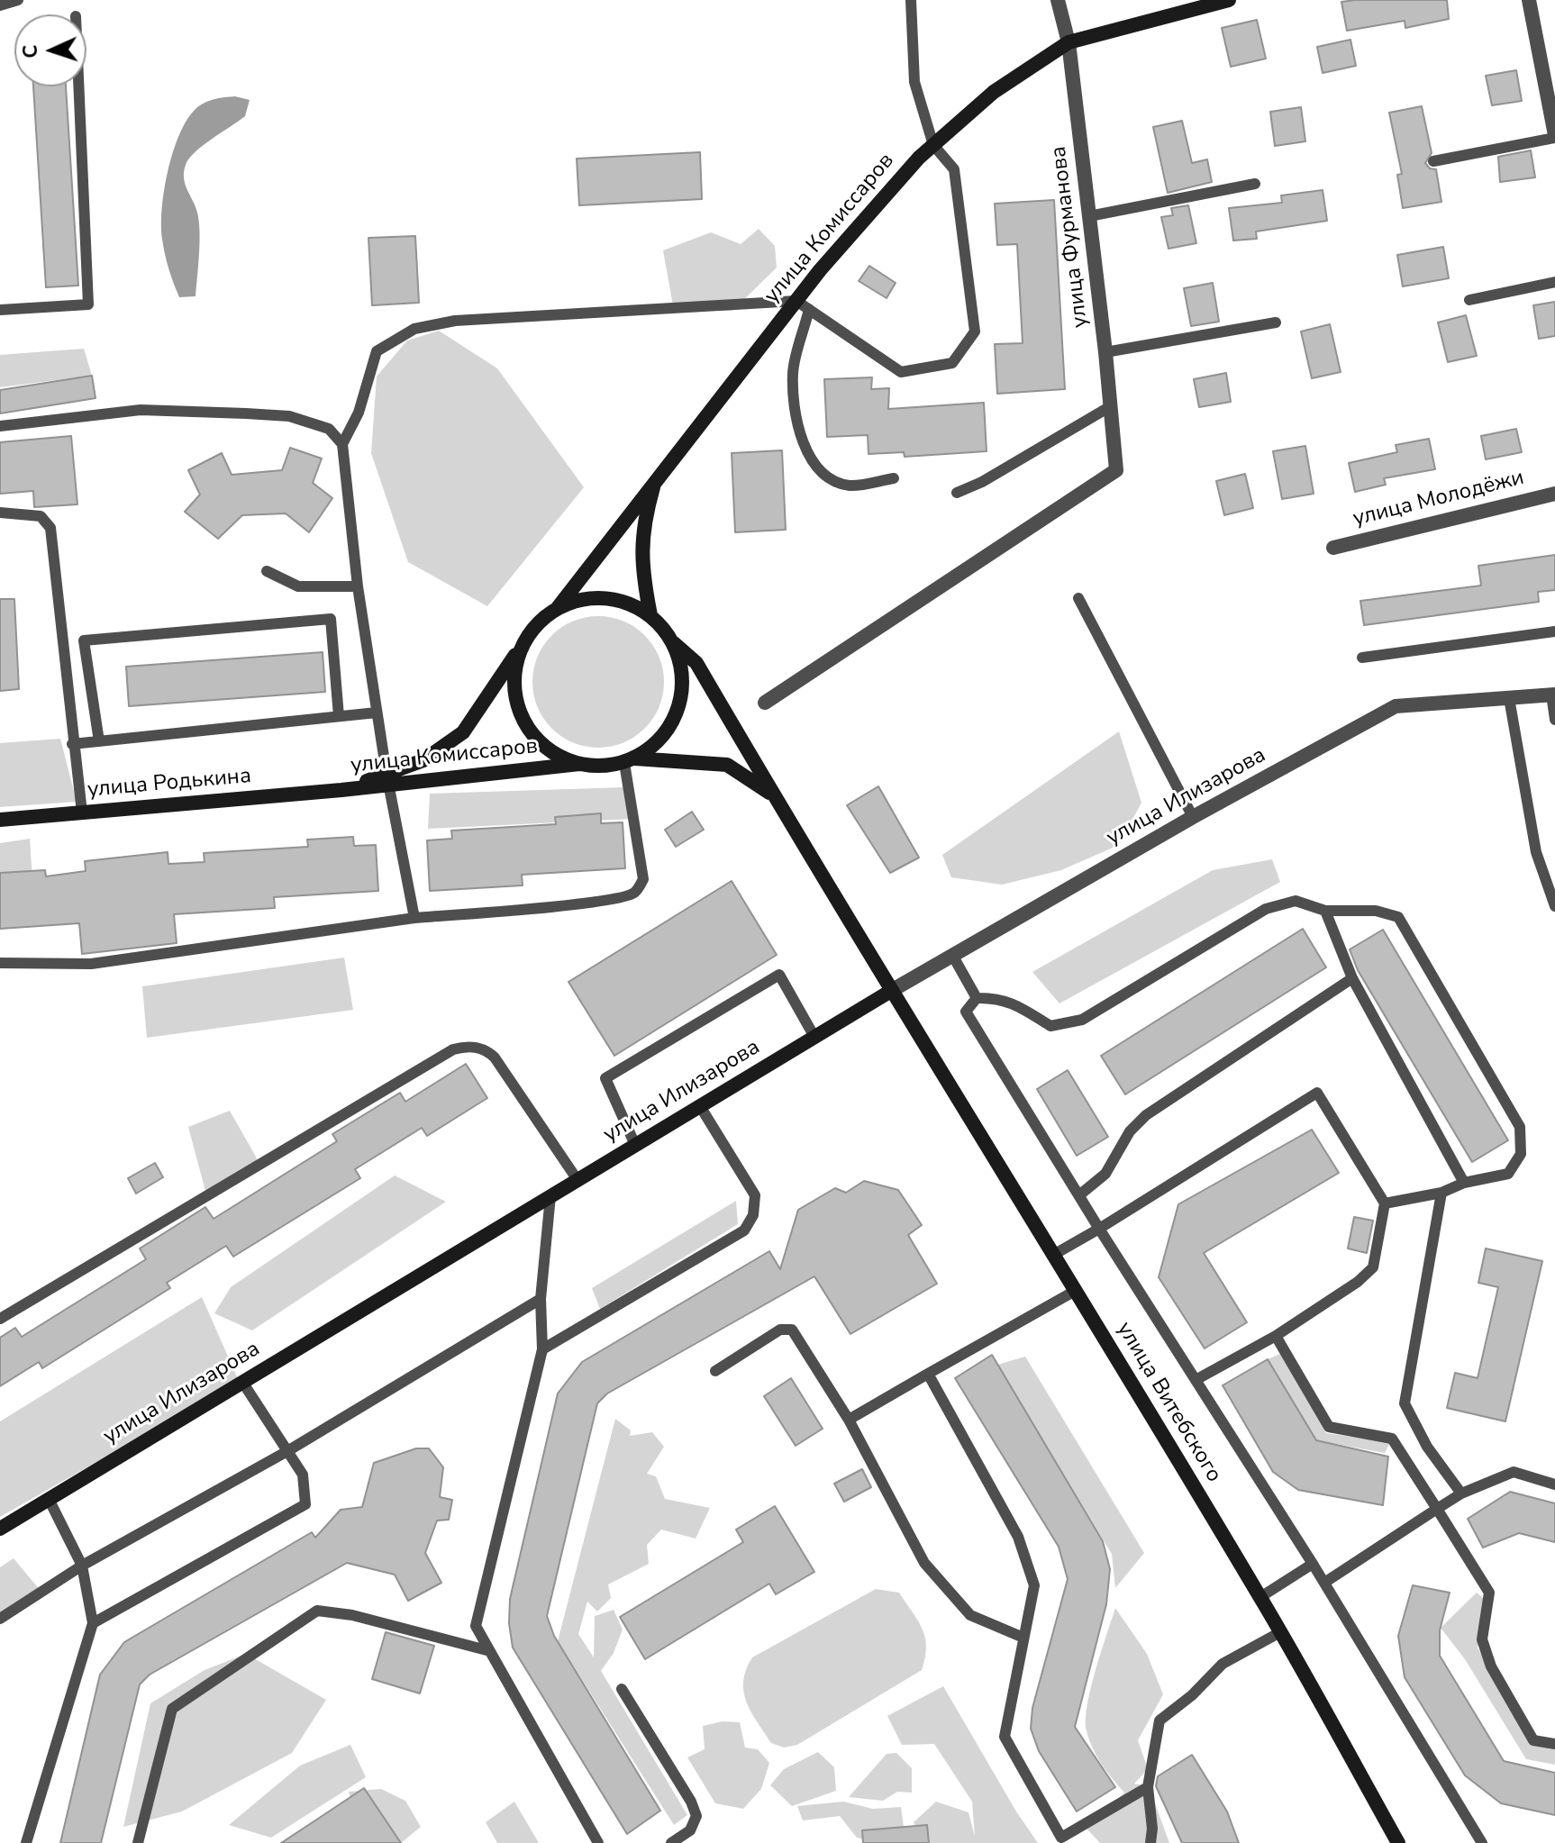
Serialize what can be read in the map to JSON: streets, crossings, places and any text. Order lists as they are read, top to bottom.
{
  "streets": {
    "street": [
      "улица Комиссаров",
      "улица Фурманова",
      "улица Молодёжи",
      "улица Родькина",
      "улица Илизарова",
      "улица Витебского"
    ]
  },
  "crossings": [
    ["улица Комиссаров", "улица Фурманова"],
    ["улица Комиссаров", "улица Родькина"],
    ["улица Комиссаров", "улица Витебского"],
    ["улица Илизарова", "улица Витебского"]
  ],
  "north": "left"
}
